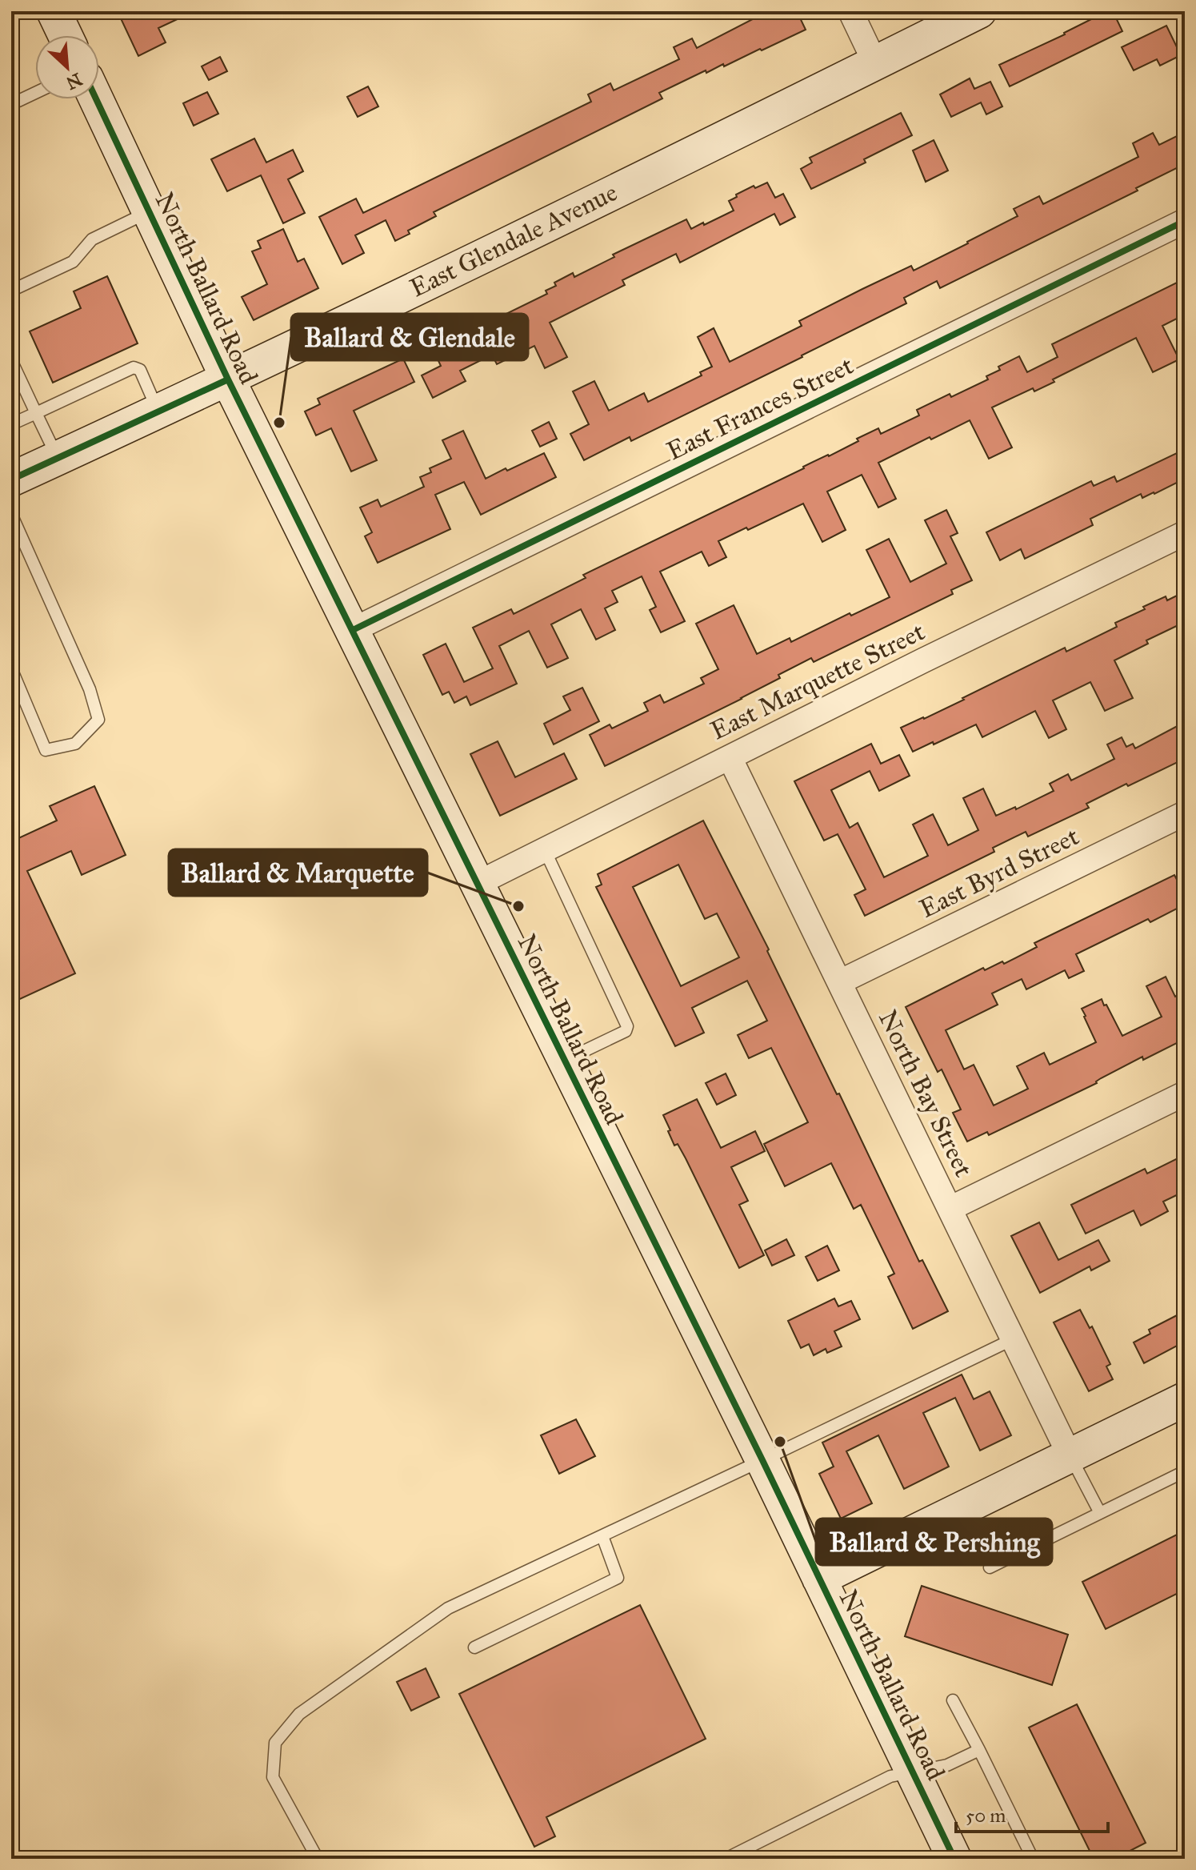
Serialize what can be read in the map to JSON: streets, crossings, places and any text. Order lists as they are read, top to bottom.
{
  "streets": {
    "main road": ["East Glendale Avenue", "North Ballard Road"],
    "street": [
      "East Frances Street",
      "East Marquette Street",
      "East Byrd Street",
      "North Bay Street"
    ]
  },
  "crossings": [
    ["East Glendale Avenue", "North Ballard Road"],
    ["North Ballard Road", "East Frances Street"],
    ["North Ballard Road", "East Marquette Street"],
    ["East Marquette Street", "North Bay Street"],
    ["East Byrd Street", "North Bay Street"]
  ],
  "places": ["Ballard & Glendale", "Ballard & Marquette", "Ballard & Pershing"],
  "scale_bar": "50 m",
  "north": "bottom right"
}
